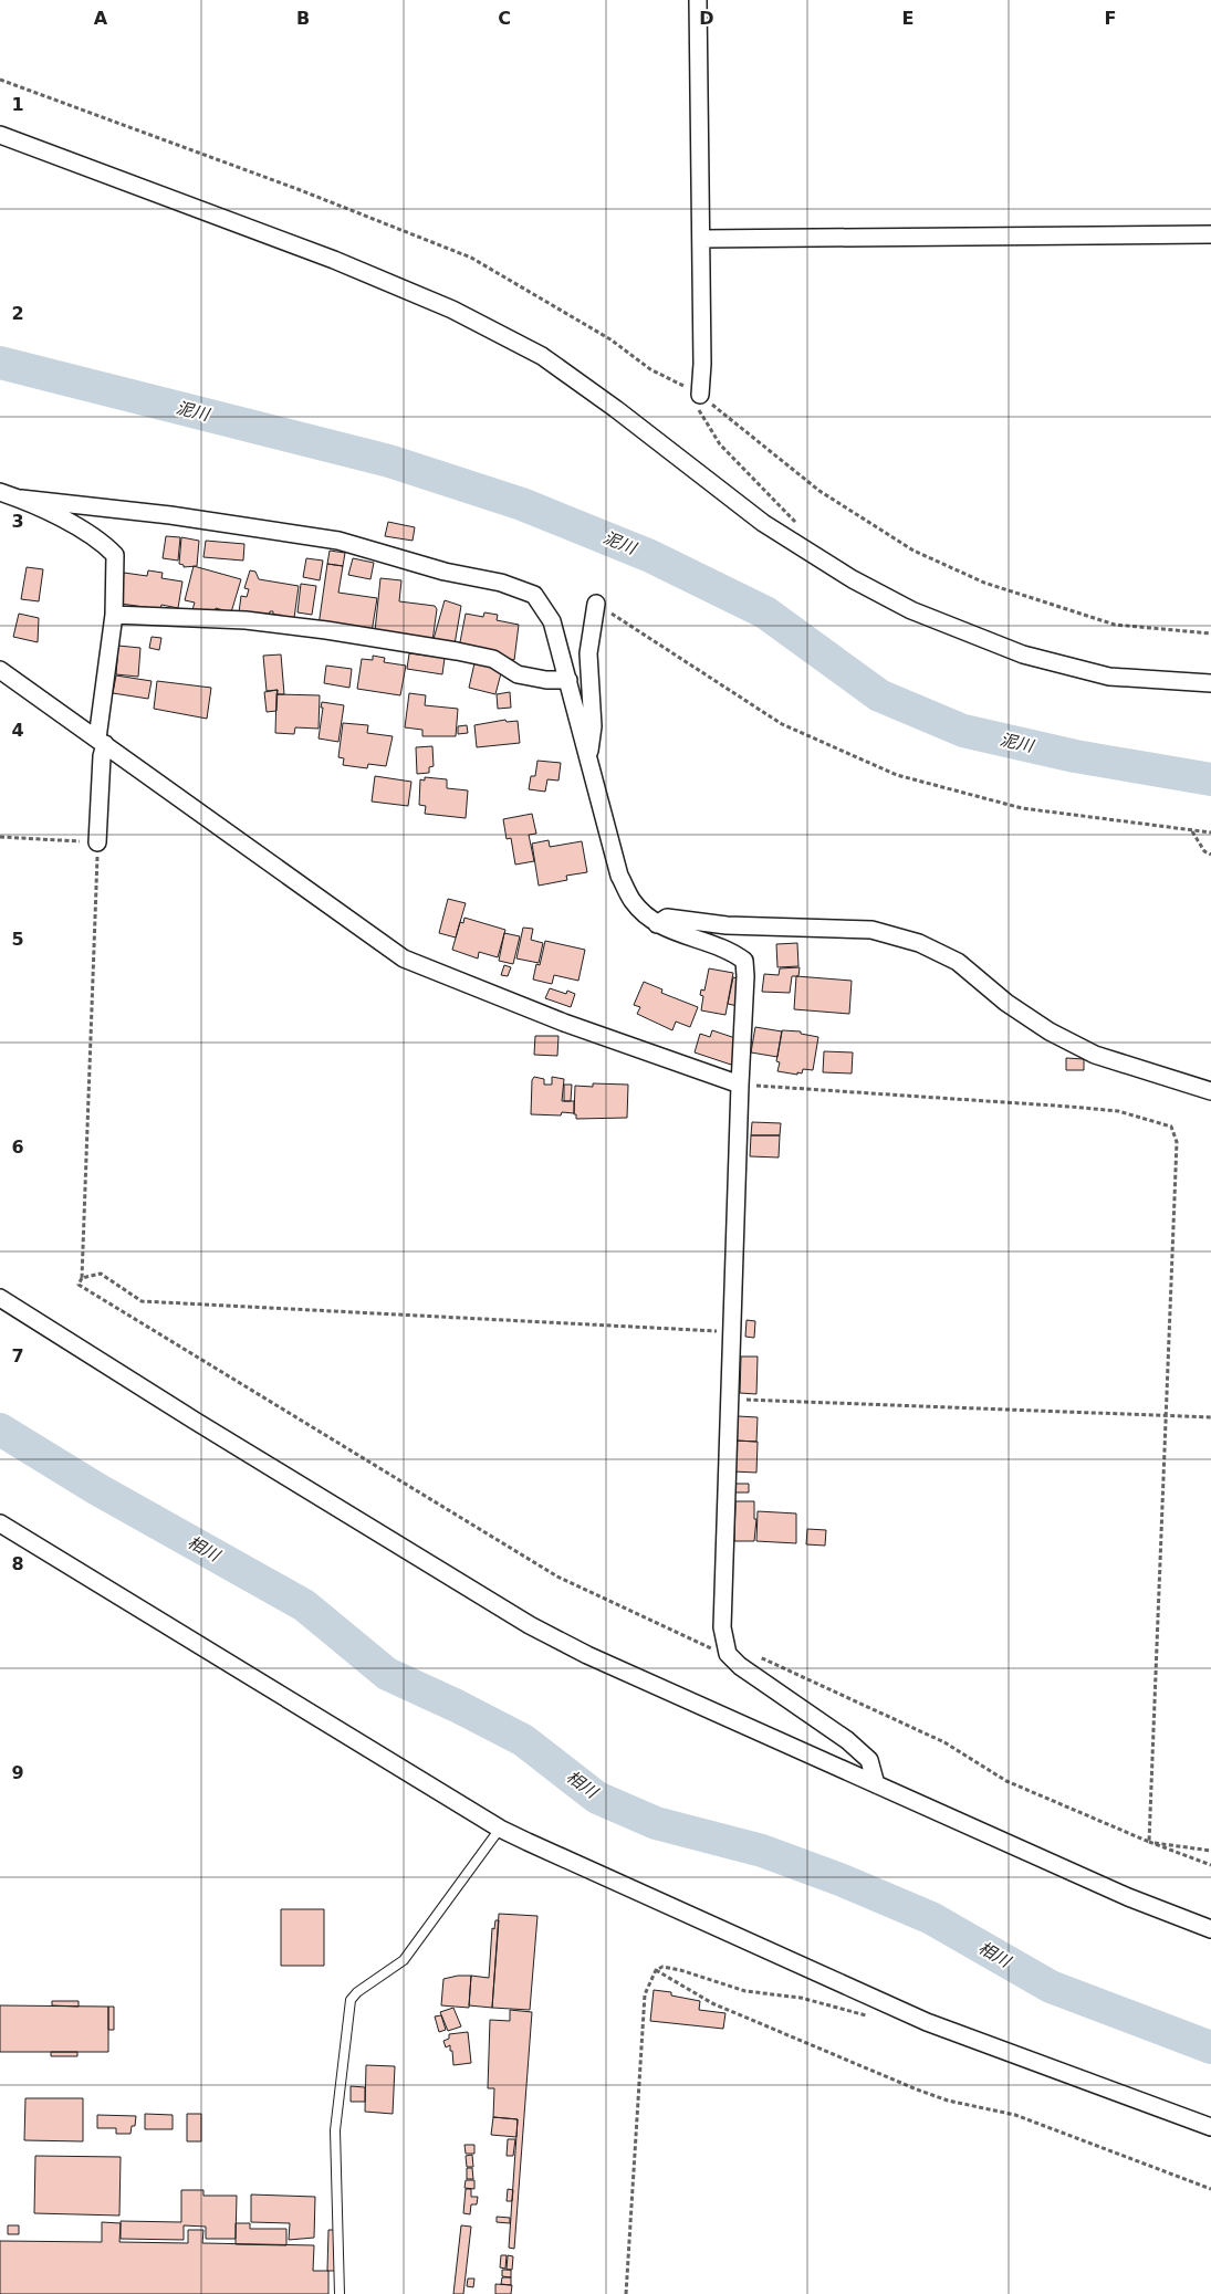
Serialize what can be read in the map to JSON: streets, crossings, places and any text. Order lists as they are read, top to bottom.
{
  "water": ["泥川", "相川"],
  "grid": {
    "columns": [
      "A",
      "B",
      "C",
      "D",
      "E",
      "F"
    ],
    "rows": [
      "1",
      "2",
      "3",
      "4",
      "5",
      "6",
      "7",
      "8",
      "9"
    ]
  }
}
